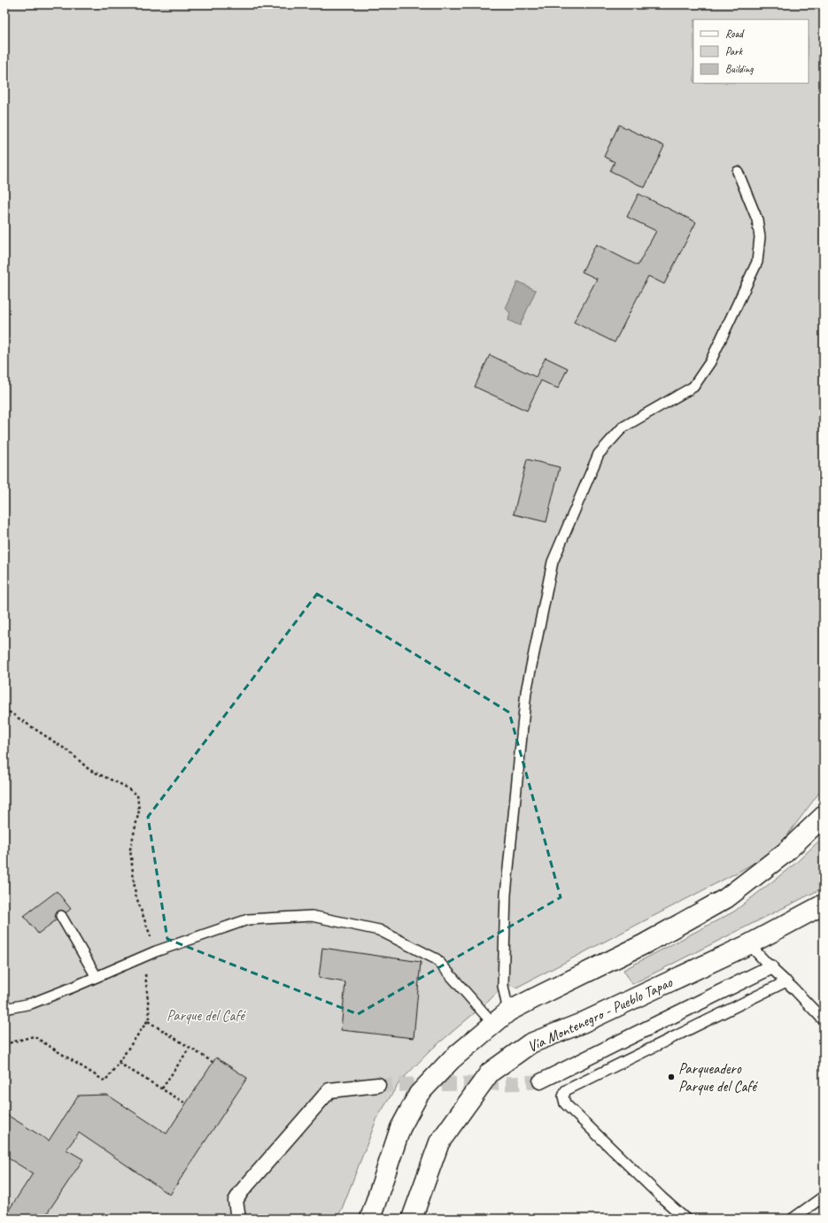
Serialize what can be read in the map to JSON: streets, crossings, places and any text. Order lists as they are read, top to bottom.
{
  "streets": {
    "main road": ["Vía Montenegro - Pueblo Tapao"]
  },
  "parks": ["Parque del Café"],
  "places": ["Parqueadero Parque del Café"],
  "legend": ["Road", "Park", "Building"]
}
